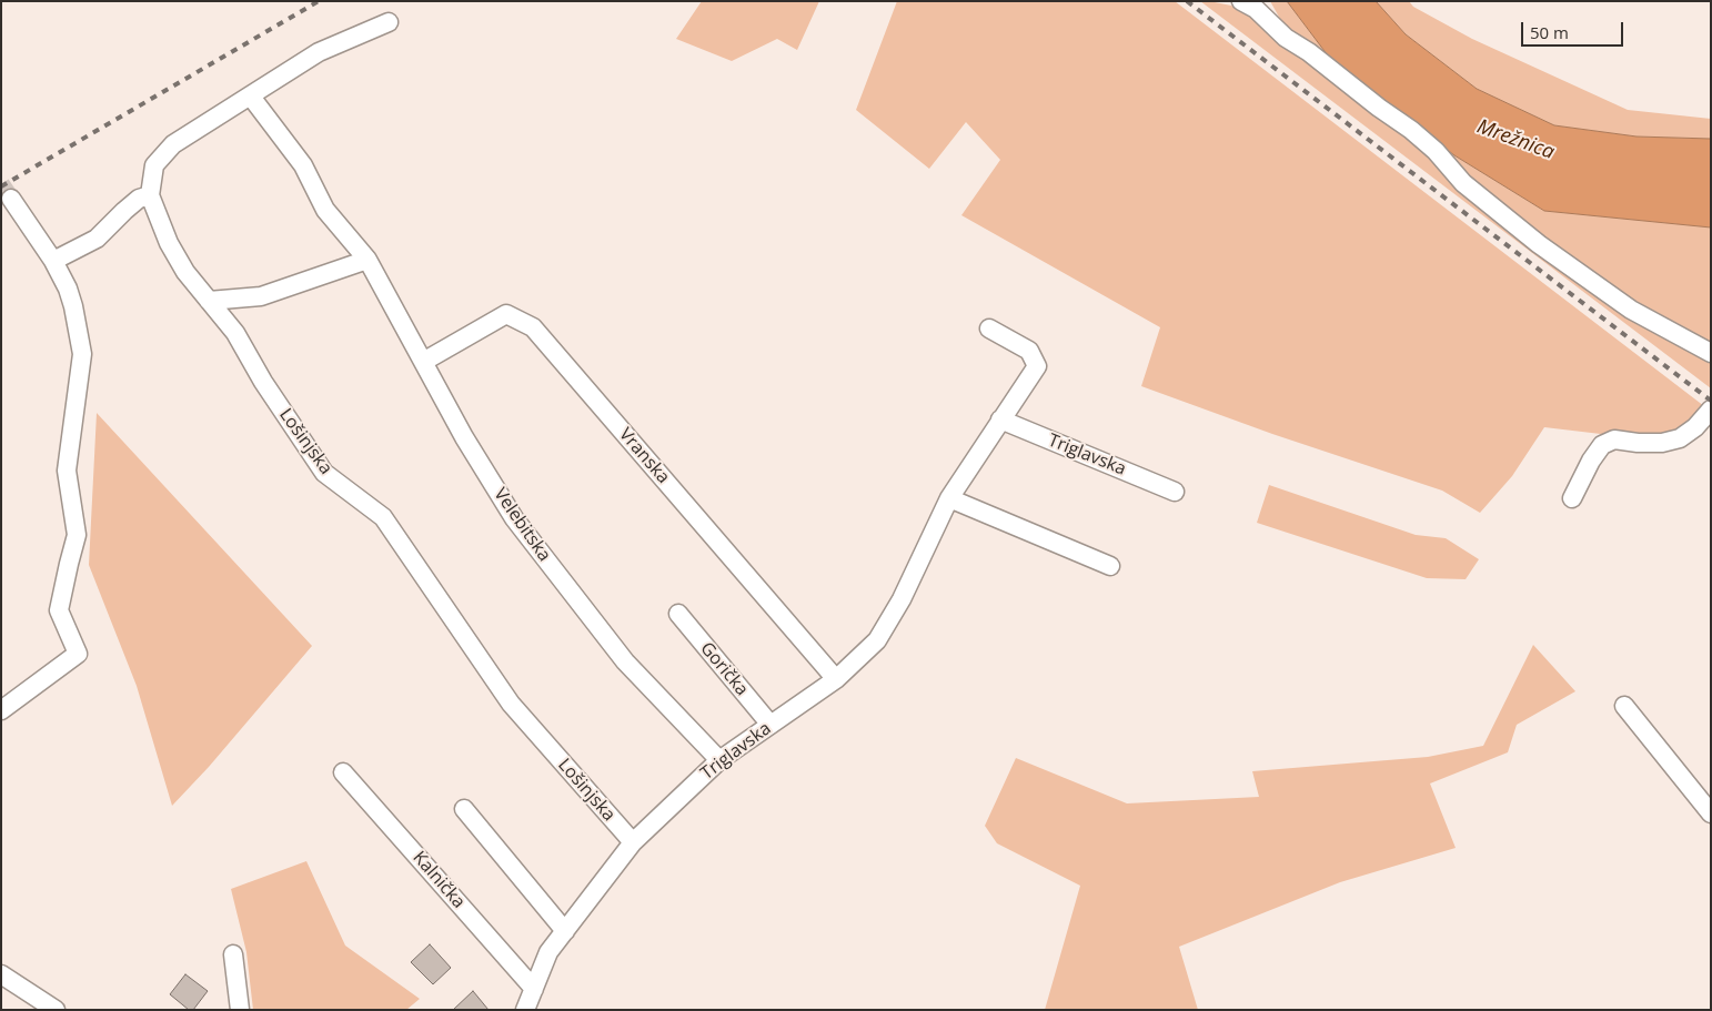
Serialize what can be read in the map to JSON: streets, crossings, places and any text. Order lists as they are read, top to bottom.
{
  "streets": {
    "street": [
      "Lošinjska",
      "Triglavska",
      "Vranska",
      "Velebitska",
      "Gorička",
      "Kalnička"
    ]
  },
  "crossings": [
    ["Lošinjska", "Triglavska"],
    ["Triglavska", "Vranska"],
    ["Triglavska", "Velebitska"],
    ["Triglavska", "Gorička"],
    ["Triglavska", "Kalnička"],
    ["Vranska", "Velebitska"]
  ],
  "water": ["Mrežnica"],
  "scale_bar": "50 m"
}
